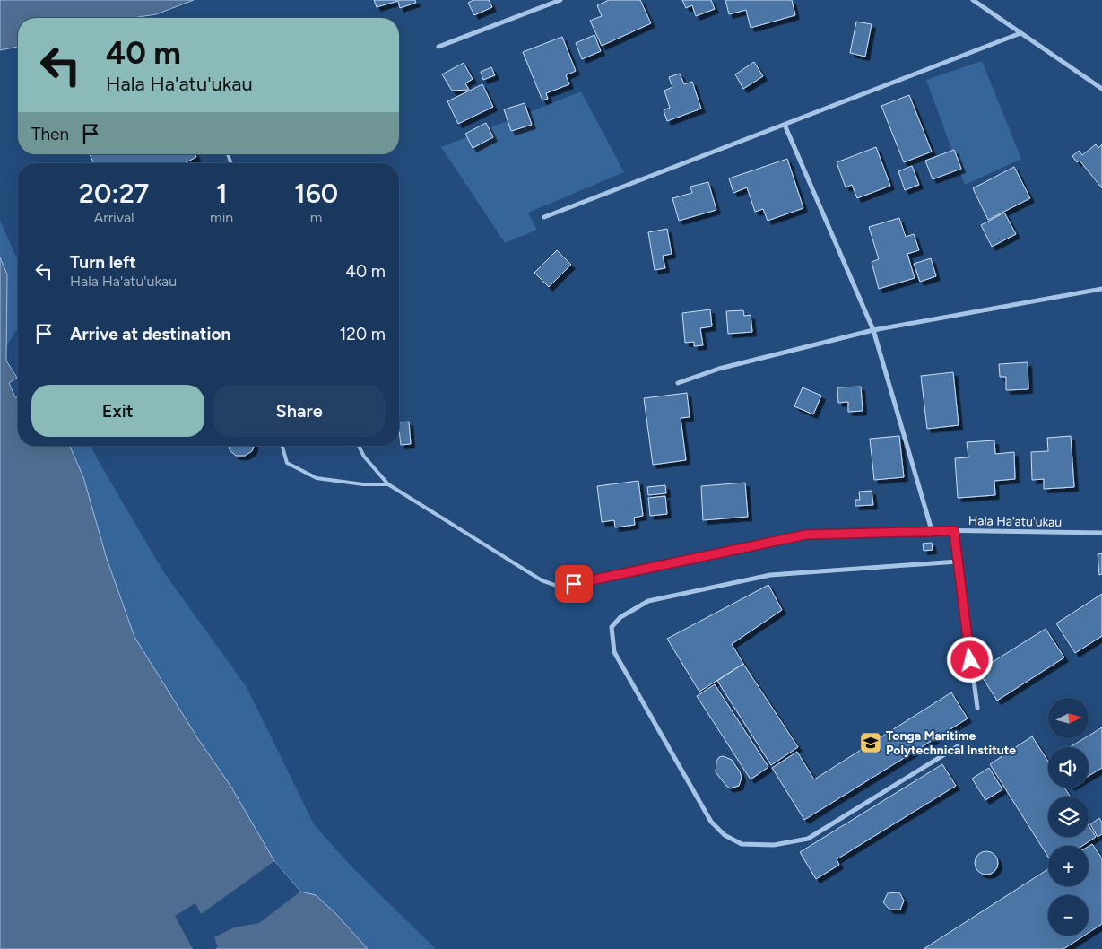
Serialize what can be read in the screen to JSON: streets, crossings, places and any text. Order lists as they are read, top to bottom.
{
  "streets": {
    "street": ["Hala Ha'atu'ukau"]
  },
  "places": {
    "school or university": ["Tonga Maritime Polytechnical Institute"]
  },
  "north": "right",
  "page": {
    "turn": ["40 m", "Hala Ha'atu'ukau"],
    "then": "Then",
    "eta": [
      "20:27",
      "Arrival",
      "1",
      "min",
      "160",
      "m"
    ],
    "list": [
      {
        "name": "Turn left",
        "note": "Hala Ha'atu'ukau",
        "value": "40 m"
      },
      {
        "name": "Arrive at destination",
        "value": "120 m"
      }
    ],
    "buttons": ["Exit", "Share"],
    "map_buttons": ["+", "−"]
  }
}
